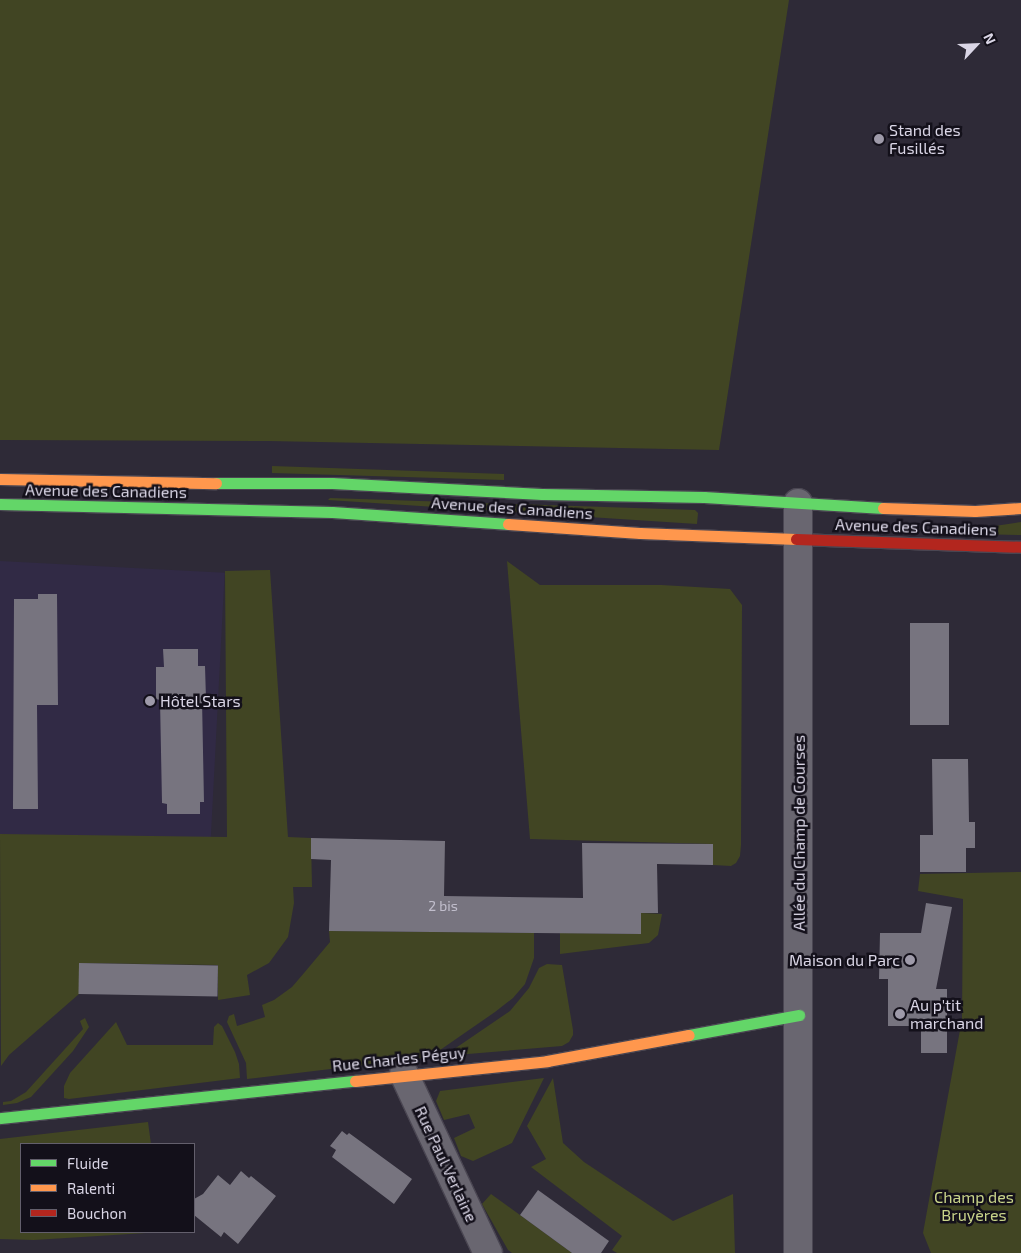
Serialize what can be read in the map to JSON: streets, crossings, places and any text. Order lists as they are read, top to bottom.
{
  "streets": {
    "main road": ["Avenue des Canadiens", "Rue Charles Péguy"],
    "street": ["Allée du Champ de Courses", "Rue Paul Verlaine"]
  },
  "crossings": [
    ["Avenue des Canadiens", "Allée du Champ de Courses"],
    ["Allée du Champ de Courses", "Rue Charles Péguy"],
    ["Rue Charles Péguy", "Rue Paul Verlaine"]
  ],
  "parks": ["Champ des Bruyères"],
  "places": [
    "Stand des Fusillés",
    "Hôtel Stars",
    "Maison du Parc",
    "Au p'tit marchand"
  ],
  "house_numbers": ["2 bis"],
  "legend": ["Fluide", "Ralenti", "Bouchon"],
  "north": "top right"
}
